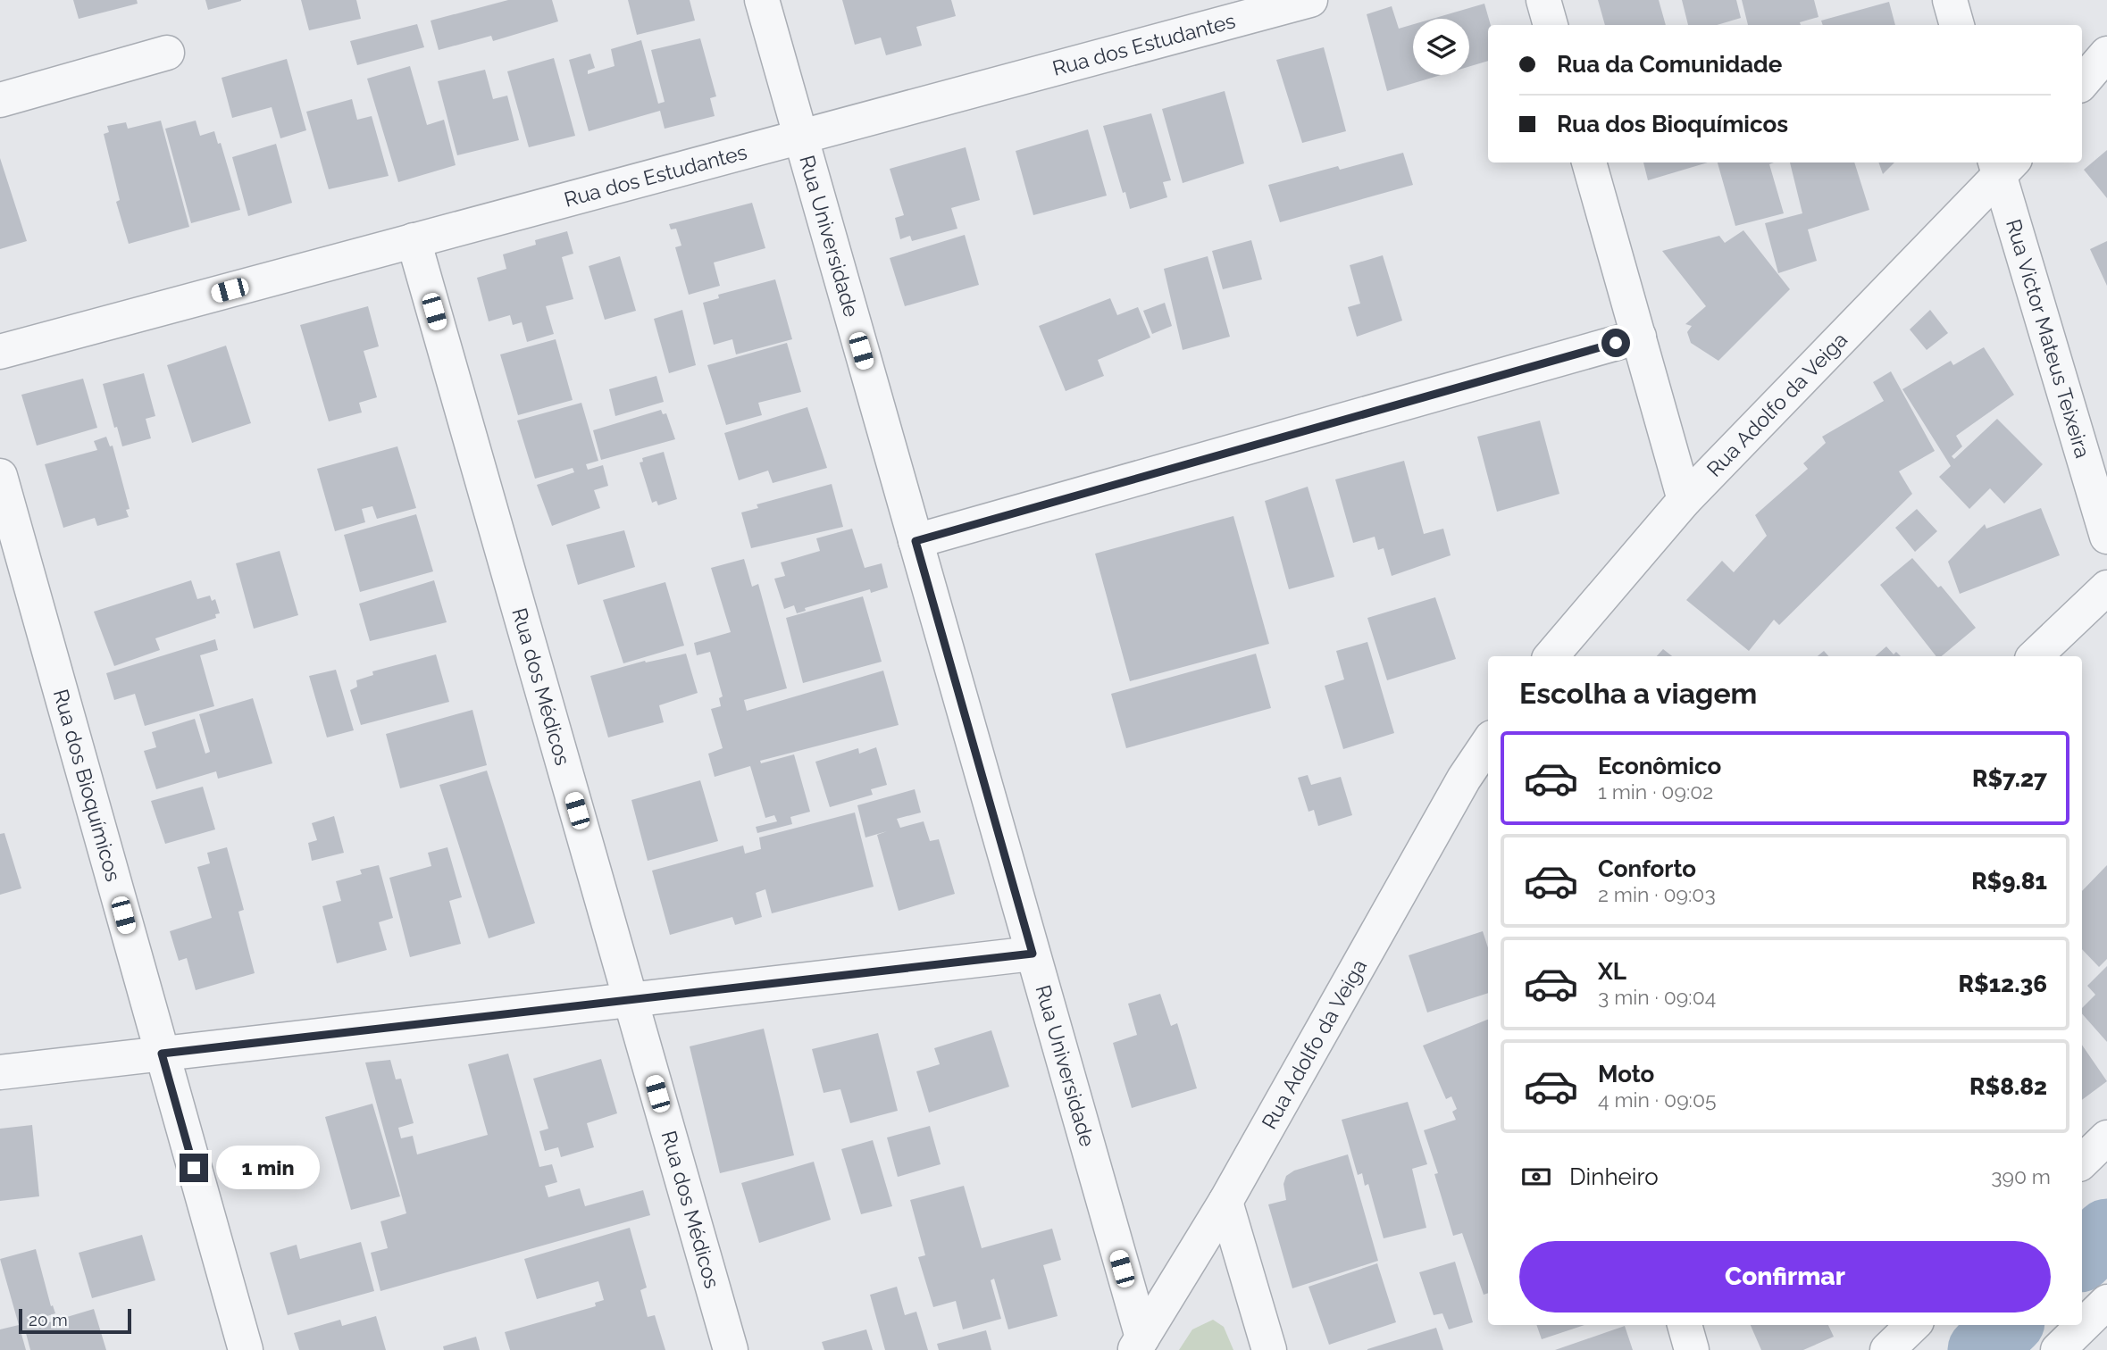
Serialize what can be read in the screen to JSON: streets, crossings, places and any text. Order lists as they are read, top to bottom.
{
  "streets": {
    "street": [
      "Rua dos Estudantes",
      "Rua Universidade",
      "Rua Victor Mateus Teixeira",
      "Rua Adolfo da Veiga",
      "Rua dos Médicos",
      "Rua dos Bioquímicos"
    ]
  },
  "crossings": [
    ["Rua dos Estudantes", "Rua Universidade"],
    ["Rua dos Estudantes", "Rua dos Médicos"],
    ["Rua Universidade", "Rua Adolfo da Veiga"],
    ["Rua Victor Mateus Teixeira", "Rua Adolfo da Veiga"]
  ],
  "scale_bar": "20 m",
  "page": {
    "banner": ["Rua da Comunidade", "Rua dos Bioquímicos"],
    "heading": "Escolha a viagem",
    "list": [
      {
        "name": "Econômico",
        "note": "1 min · 09:02",
        "value": "R$7.27"
      },
      {
        "name": "Conforto",
        "note": "2 min · 09:03",
        "value": "R$9.81"
      },
      {
        "name": "XL",
        "note": "3 min · 09:04",
        "value": "R$12.36"
      },
      {
        "name": "Moto",
        "note": "4 min · 09:05",
        "value": "R$8.82"
      }
    ],
    "pay": ["Dinheiro", "390 m"],
    "bubble": "1 min",
    "buttons": "Confirmar",
    "scale": "20 m"
  }
}
